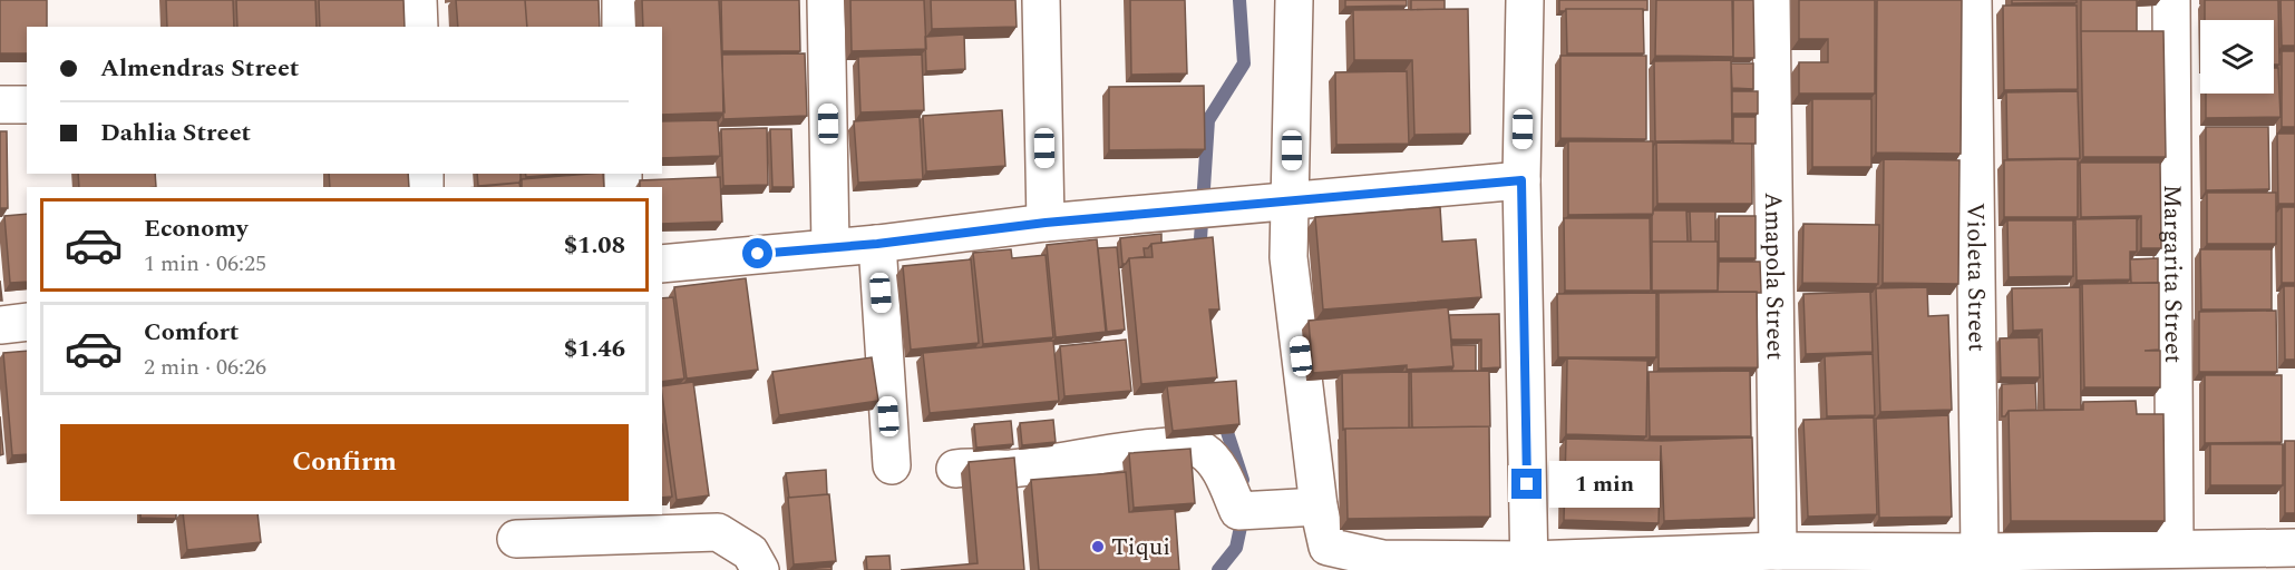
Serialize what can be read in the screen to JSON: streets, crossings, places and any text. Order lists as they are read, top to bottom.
{
  "streets": {
    "street": ["Margarita Street", "Amapola Street", "Violeta Street"]
  },
  "places": ["Tiqui"],
  "page": {
    "banner": ["Almendras Street", "Dahlia Street"],
    "list": [
      {
        "name": "Economy",
        "note": "1 min · 06:25",
        "value": "$1.08"
      },
      {
        "name": "Comfort",
        "note": "2 min · 06:26",
        "value": "$1.46"
      }
    ],
    "buttons": "Confirm",
    "bubble": "1 min"
  }
}
